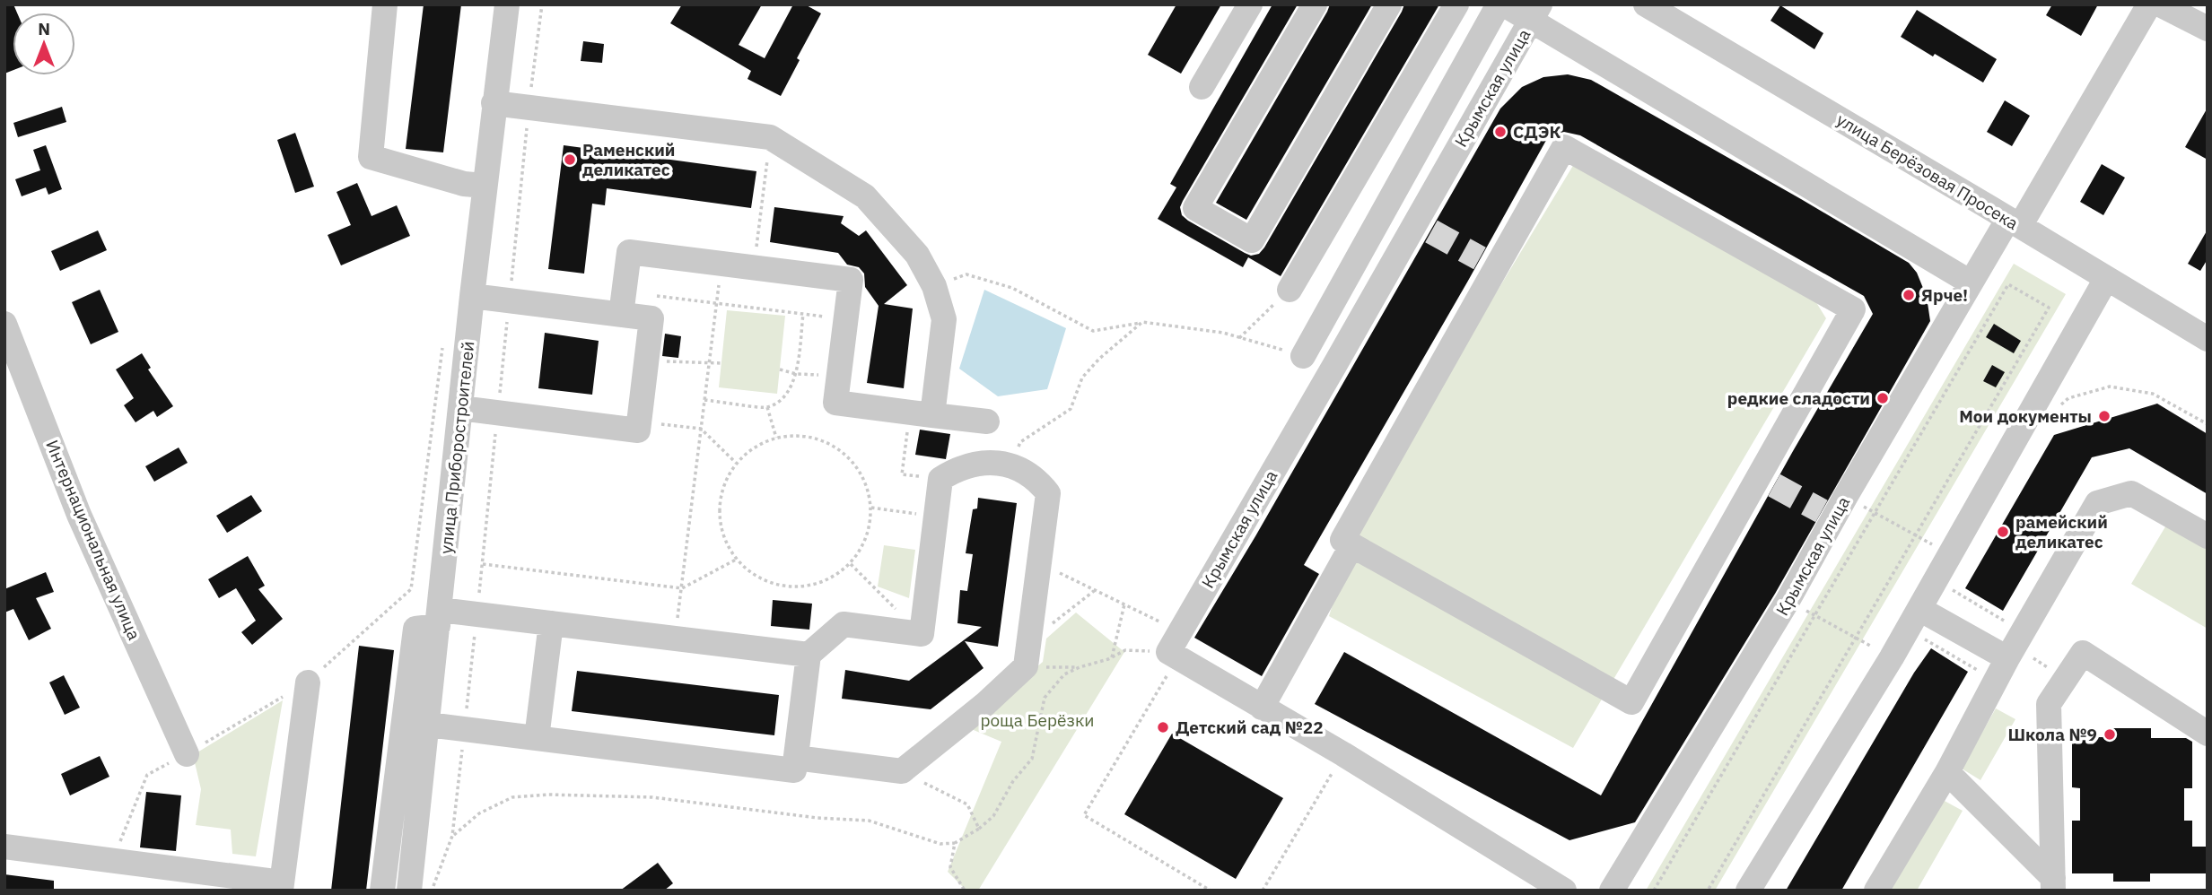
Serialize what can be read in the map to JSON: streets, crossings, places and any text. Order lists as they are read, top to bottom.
{
  "streets": {
    "street": [
      "Крымская улица",
      "улица Берёзовая Просека",
      "улица Приборостроителей",
      "Интернациональная улица"
    ]
  },
  "crossings": [
    ["Крымская улица", "улица Берёзовая Просека"]
  ],
  "parks": ["роща Берёзки"],
  "places": [
    "СДЭК",
    "Раменский деликатес",
    "Ярче!",
    "редкие сладости",
    "Мои документы",
    "рамейский деликатес",
    "Детский сад №22",
    "Школа №9"
  ],
  "north": "top"
}
